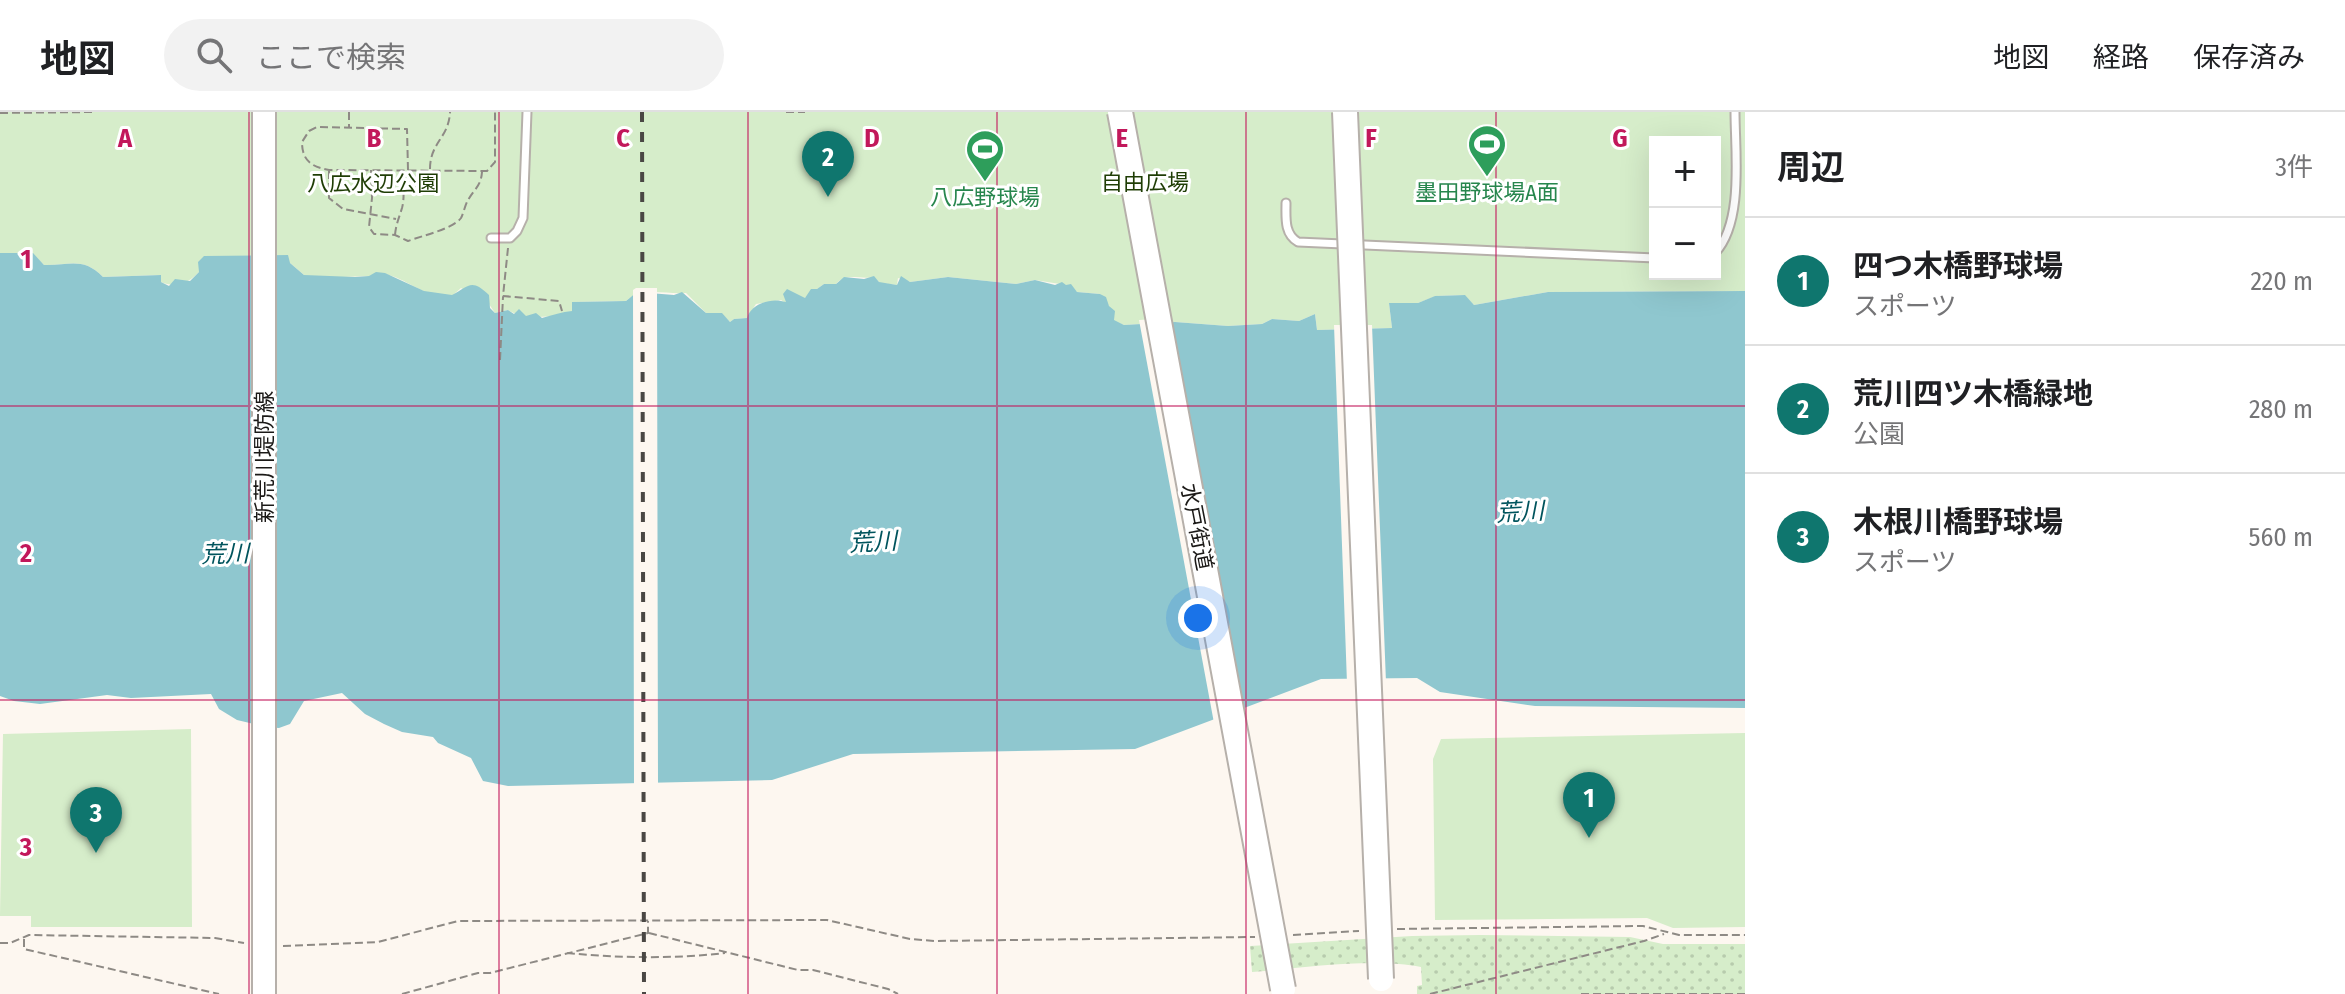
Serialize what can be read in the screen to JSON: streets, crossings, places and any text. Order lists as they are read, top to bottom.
{
  "streets": {
    "highway": ["水戸街道"],
    "main road": ["新荒川堤防線"]
  },
  "water": ["荒川"],
  "parks": ["自由広場", "八広水辺公園"],
  "places": {
    "sports": ["墨田野球場A面", "八広野球場"]
  },
  "page": {
    "header": "地図",
    "search": "ここで検索",
    "nav": ["地図", "経路", "保存済み"],
    "heading": ["周辺", "3件"],
    "pins": ["2", "1", "3"],
    "map_buttons": ["+", "−"],
    "list": [
      {
        "mark": "1",
        "name": "四つ木橋野球場",
        "note": "スポーツ",
        "value": "220 m"
      },
      {
        "mark": "2",
        "name": "荒川四ツ木橋緑地",
        "note": "公園",
        "value": "280 m"
      },
      {
        "mark": "3",
        "name": "木根川橋野球場",
        "note": "スポーツ",
        "value": "560 m"
      }
    ]
  },
  "grid": {
    "columns": [
      "A",
      "B",
      "C",
      "D",
      "E",
      "F",
      "G"
    ],
    "rows": ["1", "2", "3"]
  }
}
